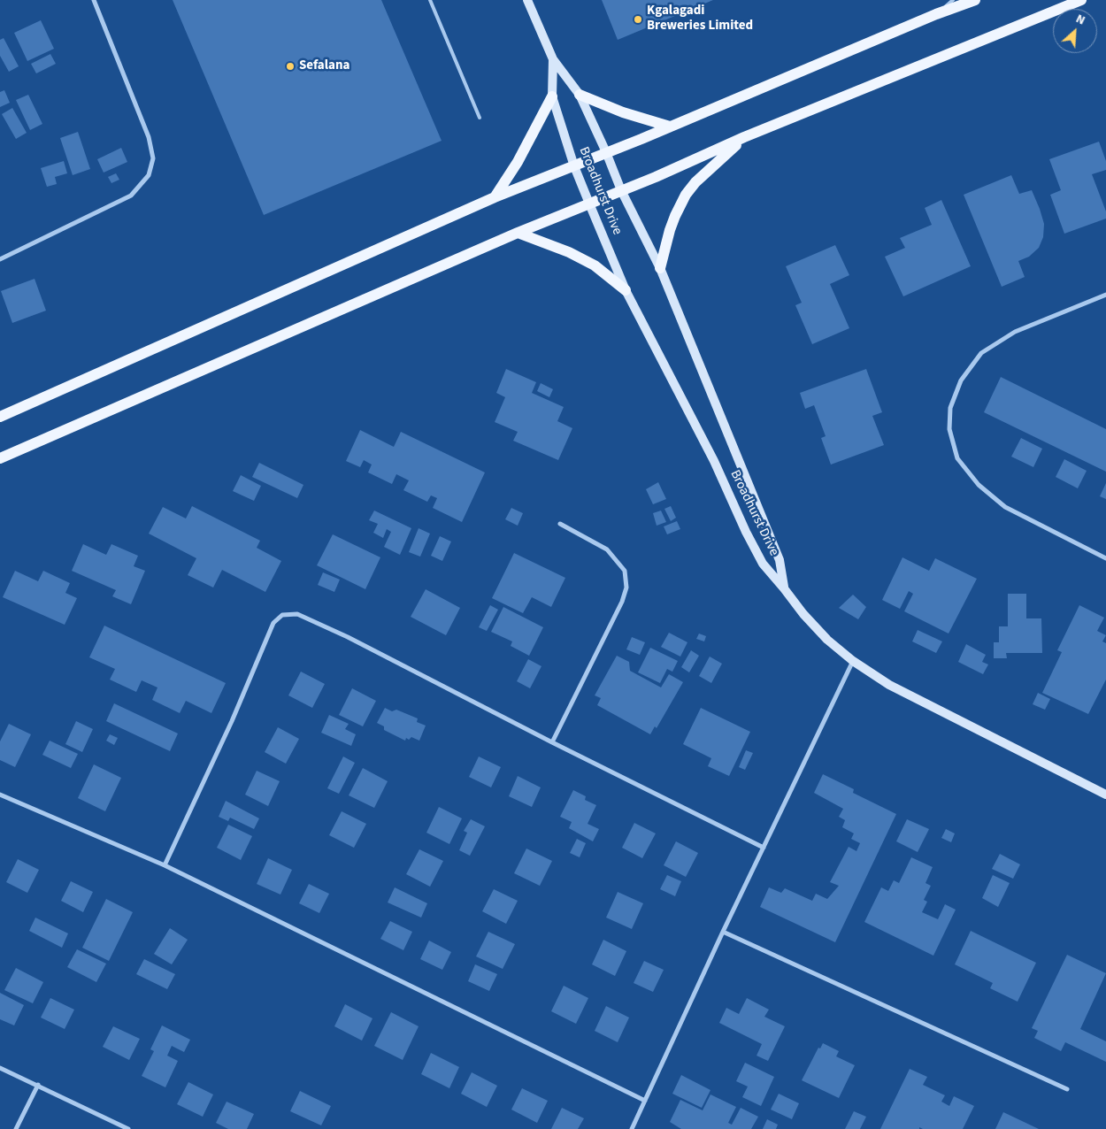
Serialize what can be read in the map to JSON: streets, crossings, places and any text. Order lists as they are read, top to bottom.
{
  "streets": {
    "street": ["Broadhurst Drive"]
  },
  "places": ["Kgalagadi Breweries Limited", "Sefalana"],
  "north": "top right"
}
